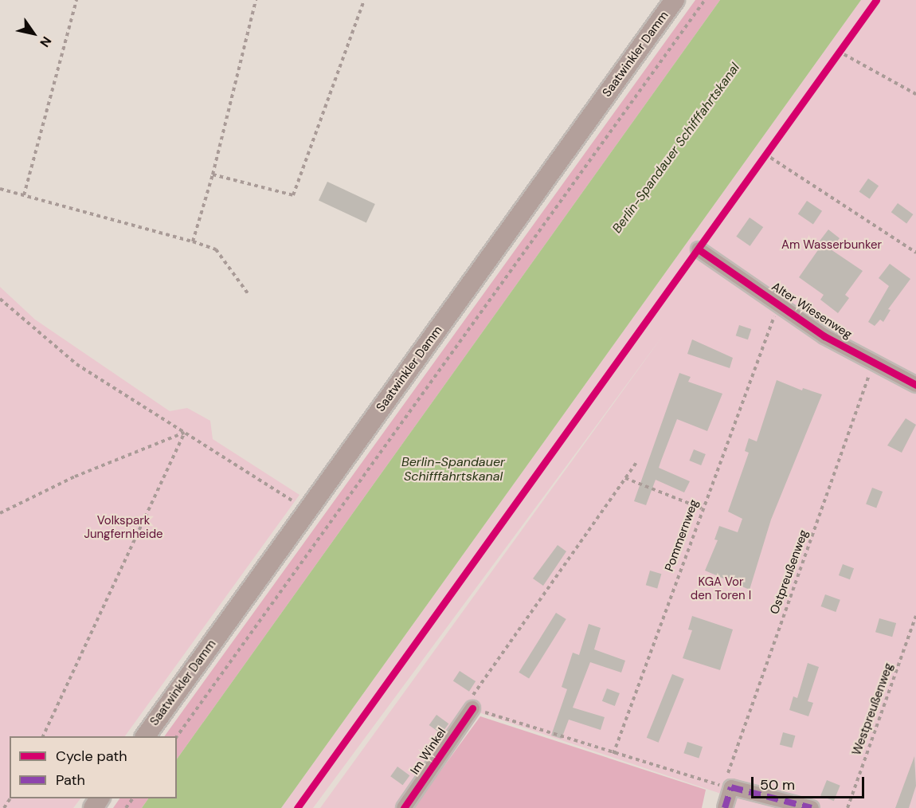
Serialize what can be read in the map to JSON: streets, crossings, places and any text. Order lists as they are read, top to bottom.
{
  "streets": {
    "main road": ["Saatwinkler Damm"],
    "street": ["Alter Wiesenweg", "Im Winkel"],
    "path": ["Pommernweg", "Ostpreußenweg", "Westpreußenweg"]
  },
  "crossings": [
    ["Alter Wiesenweg", "Ostpreußenweg"]
  ],
  "water": ["Berlin-Spandauer Schifffahrtskanal"],
  "parks": ["Am Wasserbunker", "Volkspark Jungfernheide", "KGA Vor den Toren I"],
  "legend": ["Cycle path", "Path"],
  "scale_bar": "50 m",
  "north": "bottom right"
}
